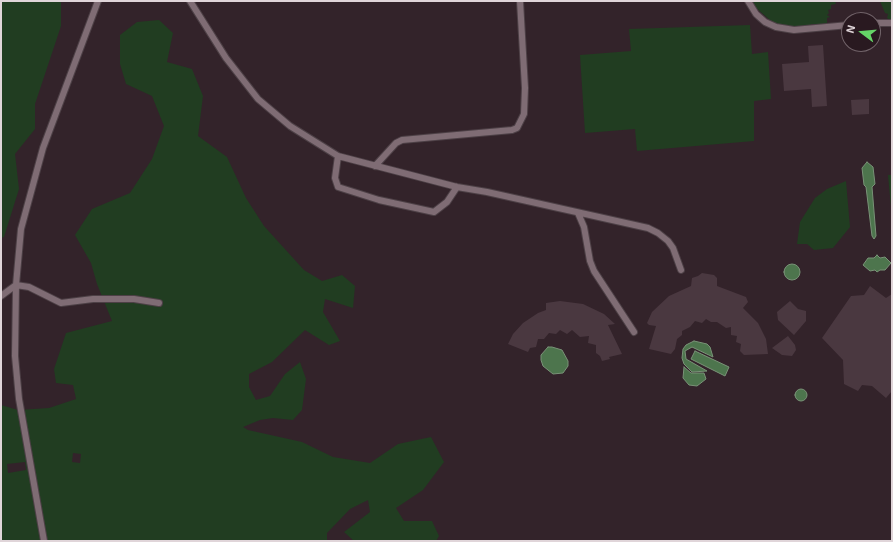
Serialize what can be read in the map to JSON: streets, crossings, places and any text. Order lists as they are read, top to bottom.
{
  "north": "left"
}
